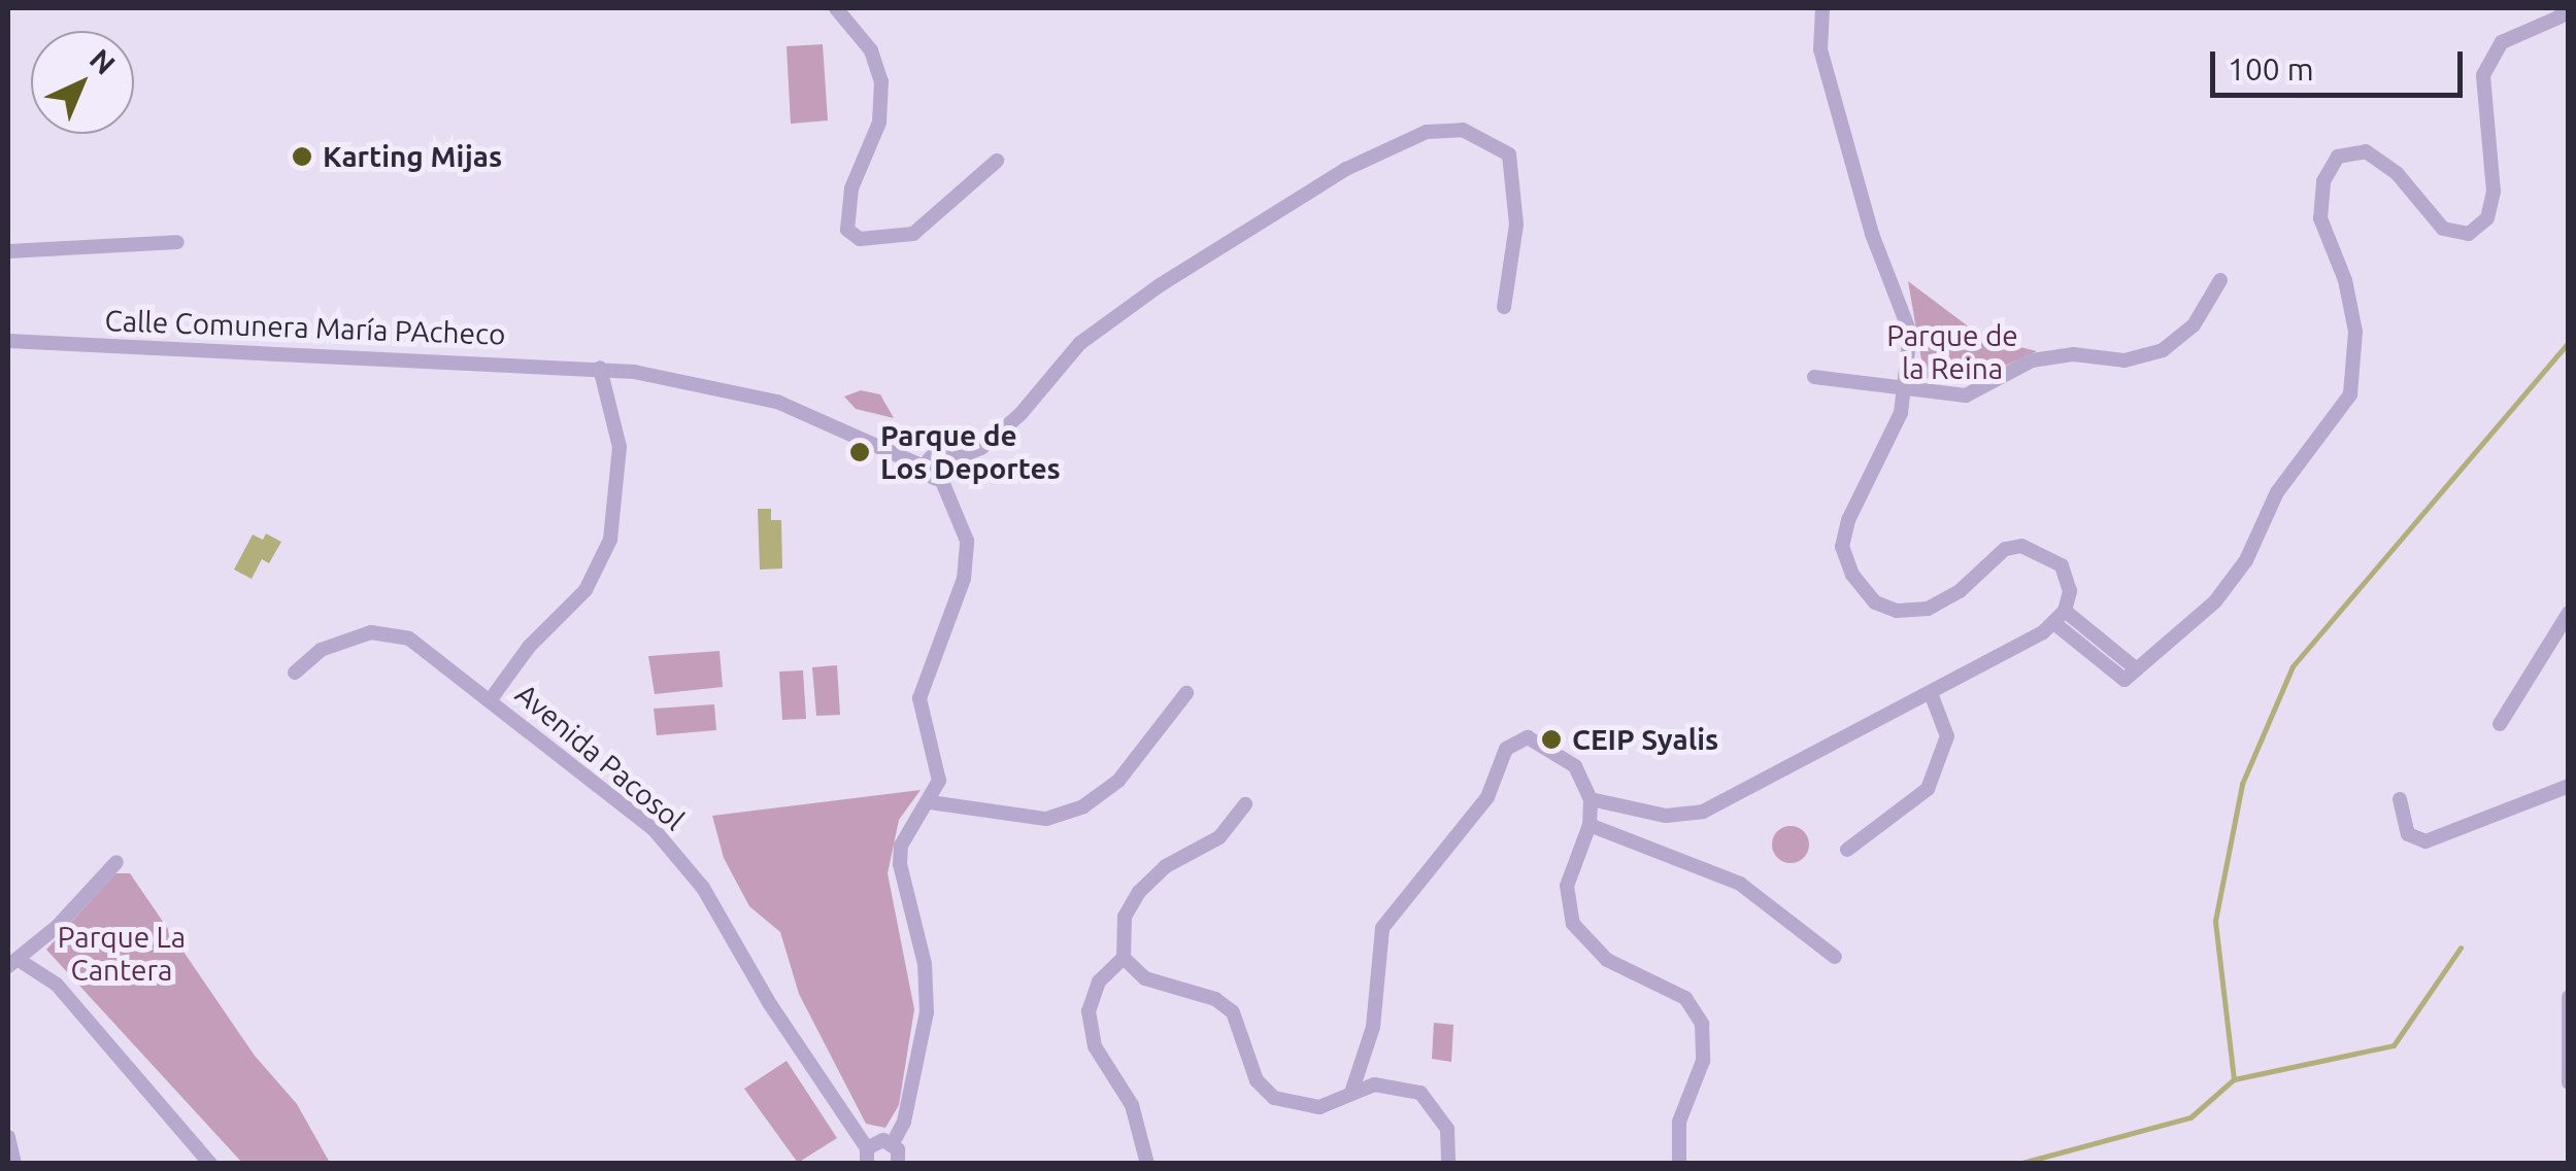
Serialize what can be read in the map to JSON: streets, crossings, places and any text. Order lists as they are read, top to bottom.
{
  "streets": {
    "street": ["Calle Comunera María PAcheco", "Avenida Pacosol"]
  },
  "parks": ["Parque de la Reina", "Parque La Cantera"],
  "places": ["Karting Mijas", "Parque de Los Deportes", "CEIP Syalis"],
  "scale_bar": "100 m",
  "north": "top right"
}
